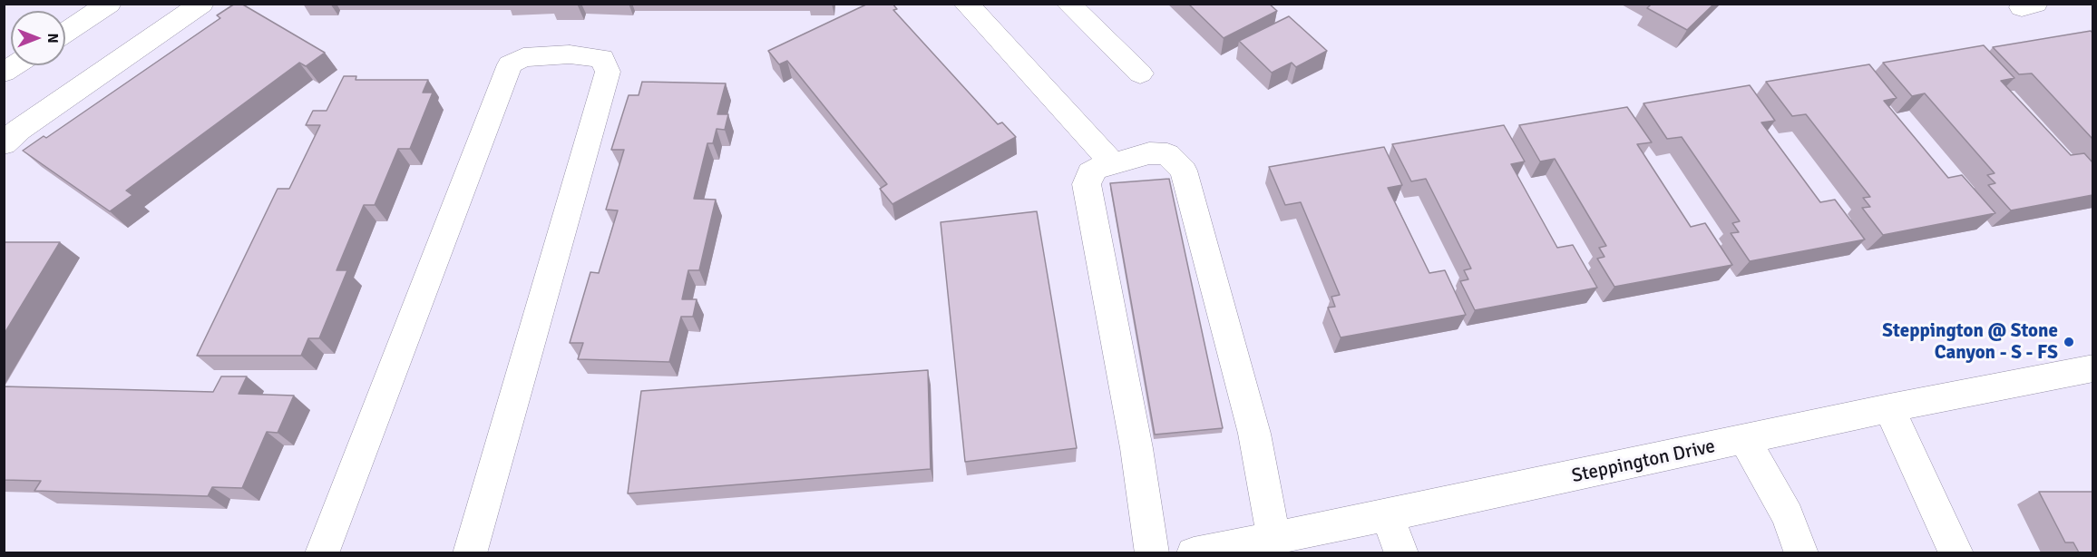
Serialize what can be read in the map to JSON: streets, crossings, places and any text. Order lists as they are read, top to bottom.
{
  "streets": {
    "street": ["Steppington Drive"]
  },
  "places": ["Steppington @ Stone Canyon - S - FS"],
  "north": "right"
}
